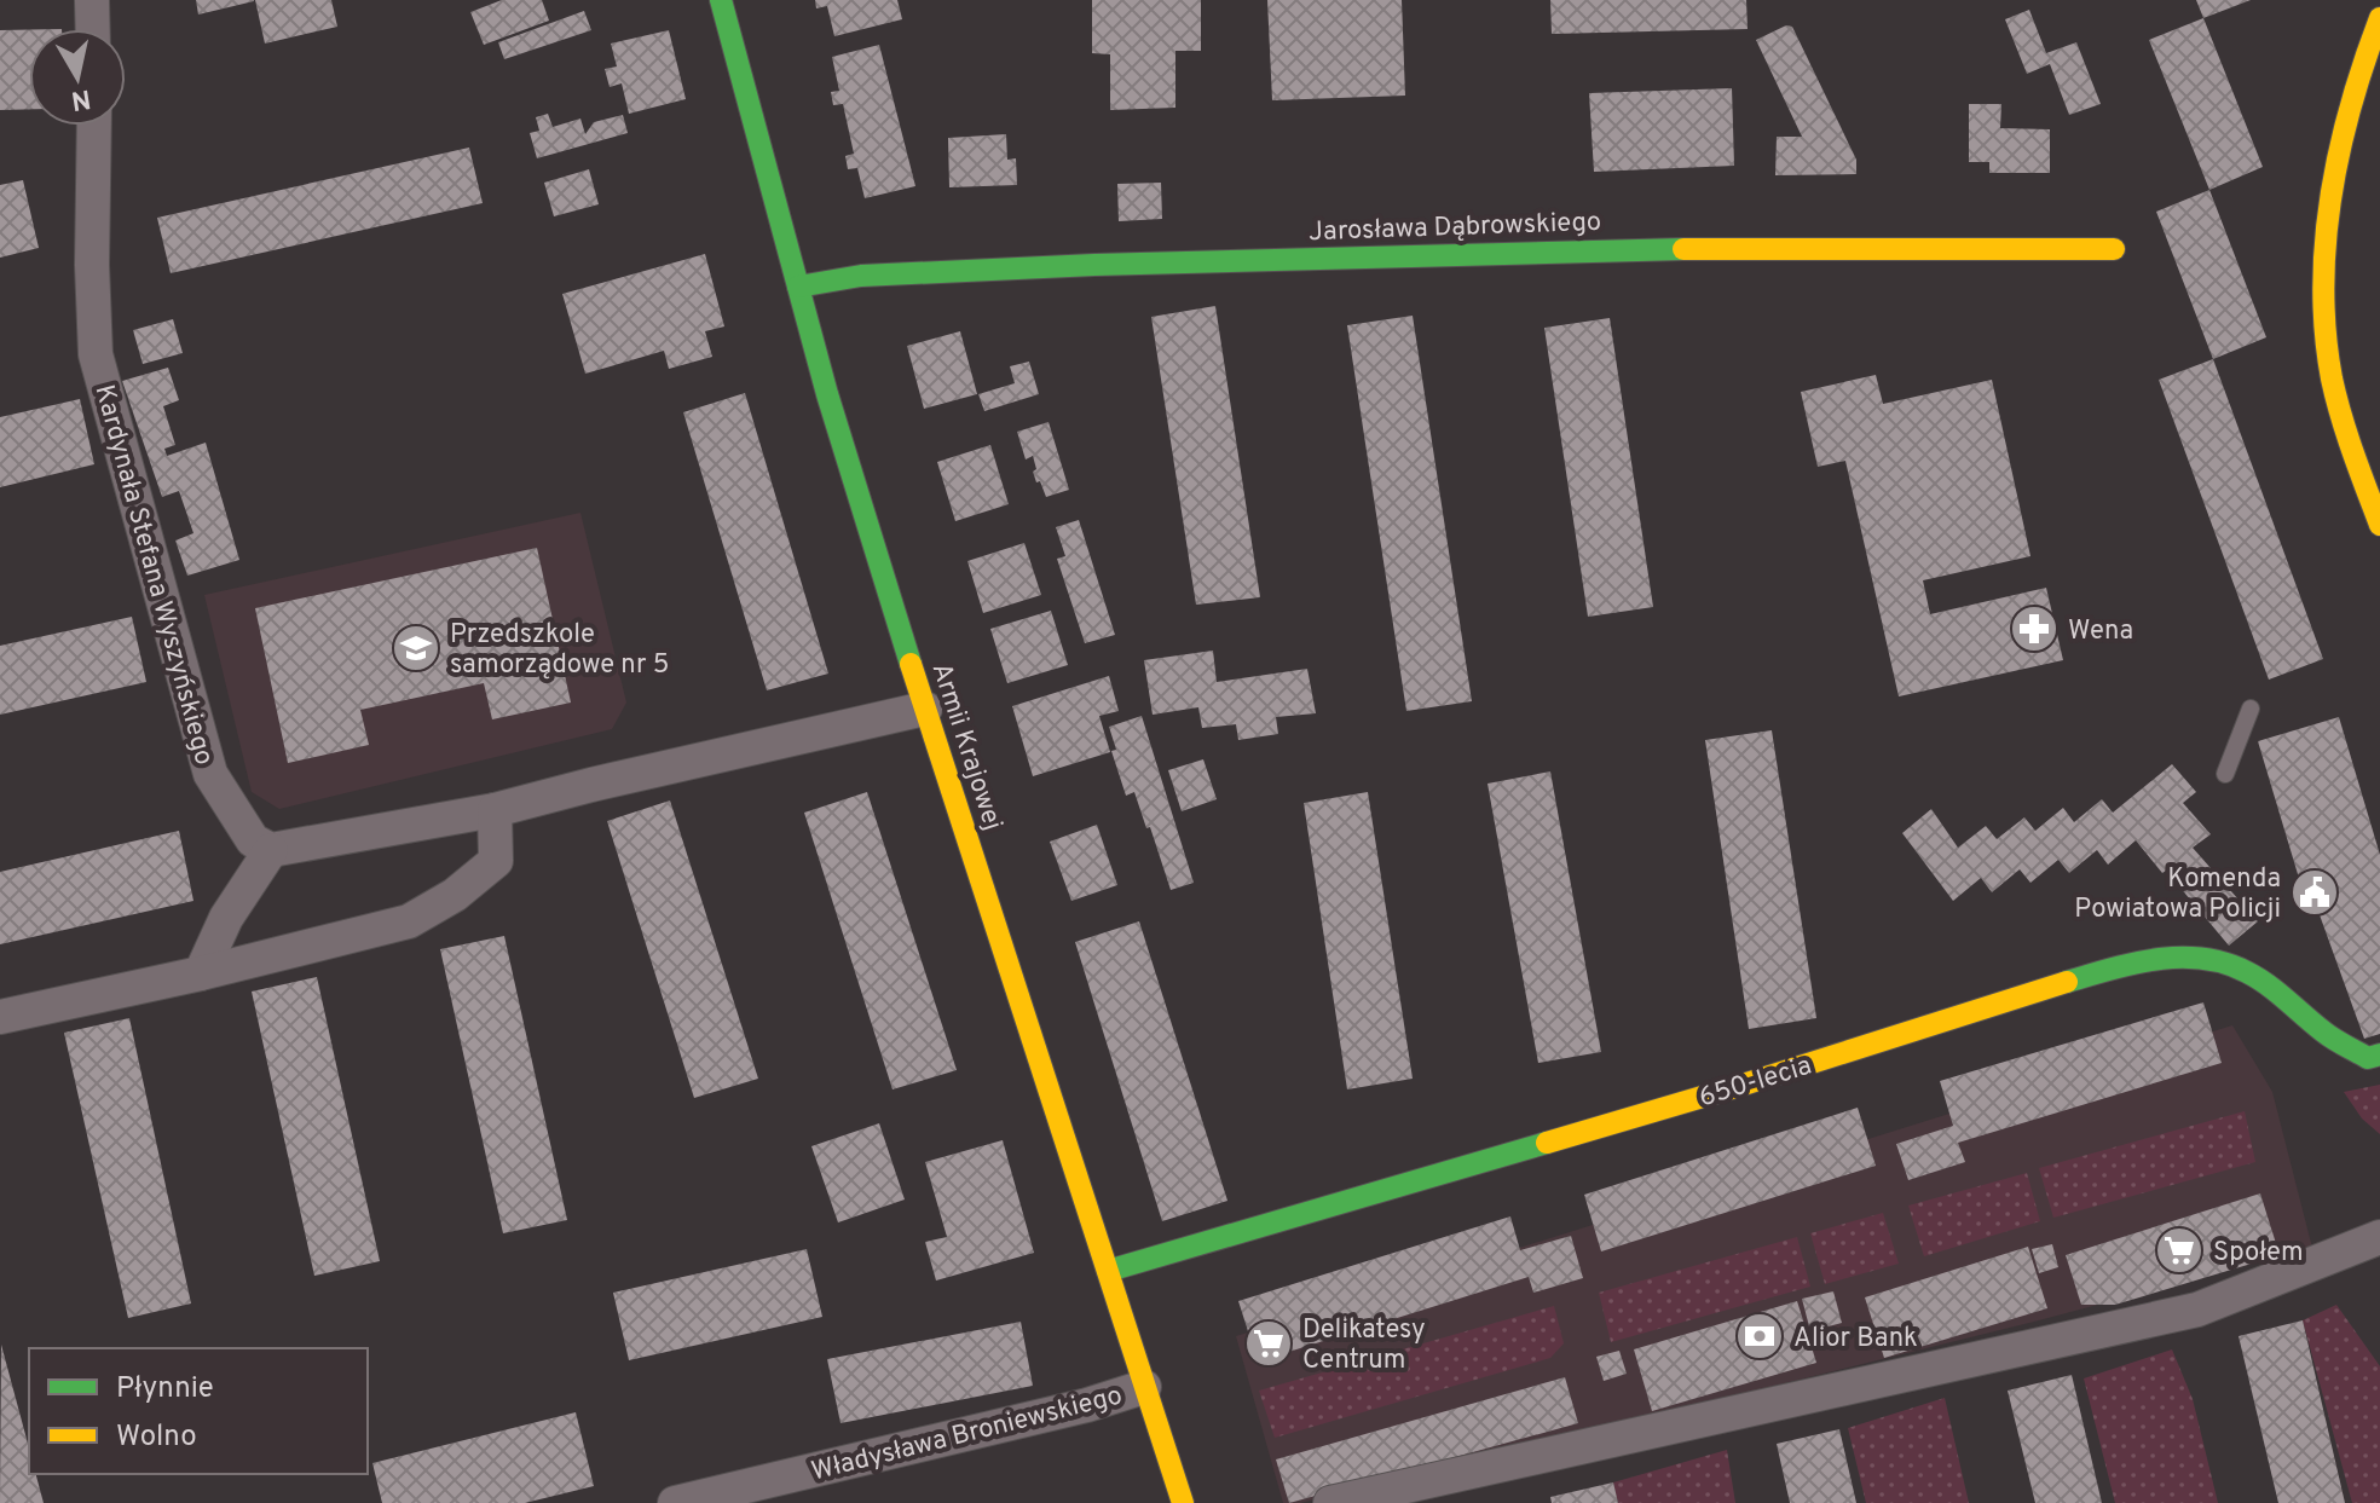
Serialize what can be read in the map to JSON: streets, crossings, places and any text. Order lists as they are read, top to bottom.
{
  "streets": {
    "street": [
      "Jarosława Dąbrowskiego",
      "Kardynała Stefana Wyszyńskiego",
      "Armii Krajowej",
      "650-lecia",
      "Władysława Broniewskiego"
    ]
  },
  "crossings": [
    ["Jarosława Dąbrowskiego", "Armii Krajowej"],
    ["Armii Krajowej", "650-lecia"],
    ["Armii Krajowej", "Władysława Broniewskiego"]
  ],
  "places": {
    "pharmacy": ["Wena"],
    "school or university": ["Przedszkole samorządowe nr 5"],
    "public building": ["Komenda Powiatowa Policji"],
    "supermarket": ["Społem", "Delikatesy Centrum"],
    "bank": ["Alior Bank"]
  },
  "legend": ["Płynnie", "Wolno"],
  "north": "bottom"
}
